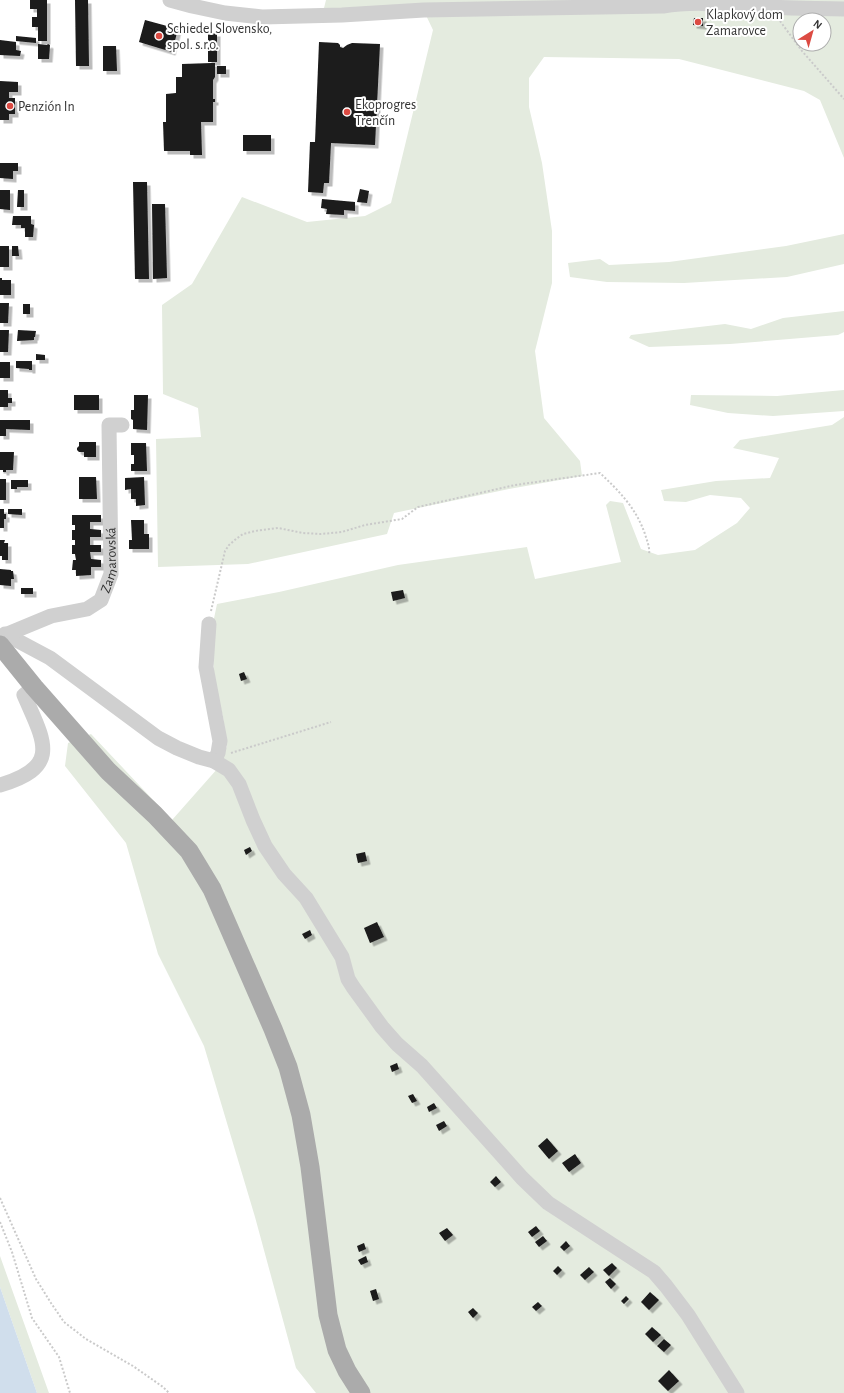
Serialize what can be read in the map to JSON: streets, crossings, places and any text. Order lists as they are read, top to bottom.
{
  "streets": {
    "street": ["Zamarovská"]
  },
  "places": [
    "Klapkový dom Zamarovce",
    "Schiedel Slovensko, spol. s.r.o.",
    "Penzión In",
    "Ekoprogres Trenčín"
  ],
  "north": "top right"
}
